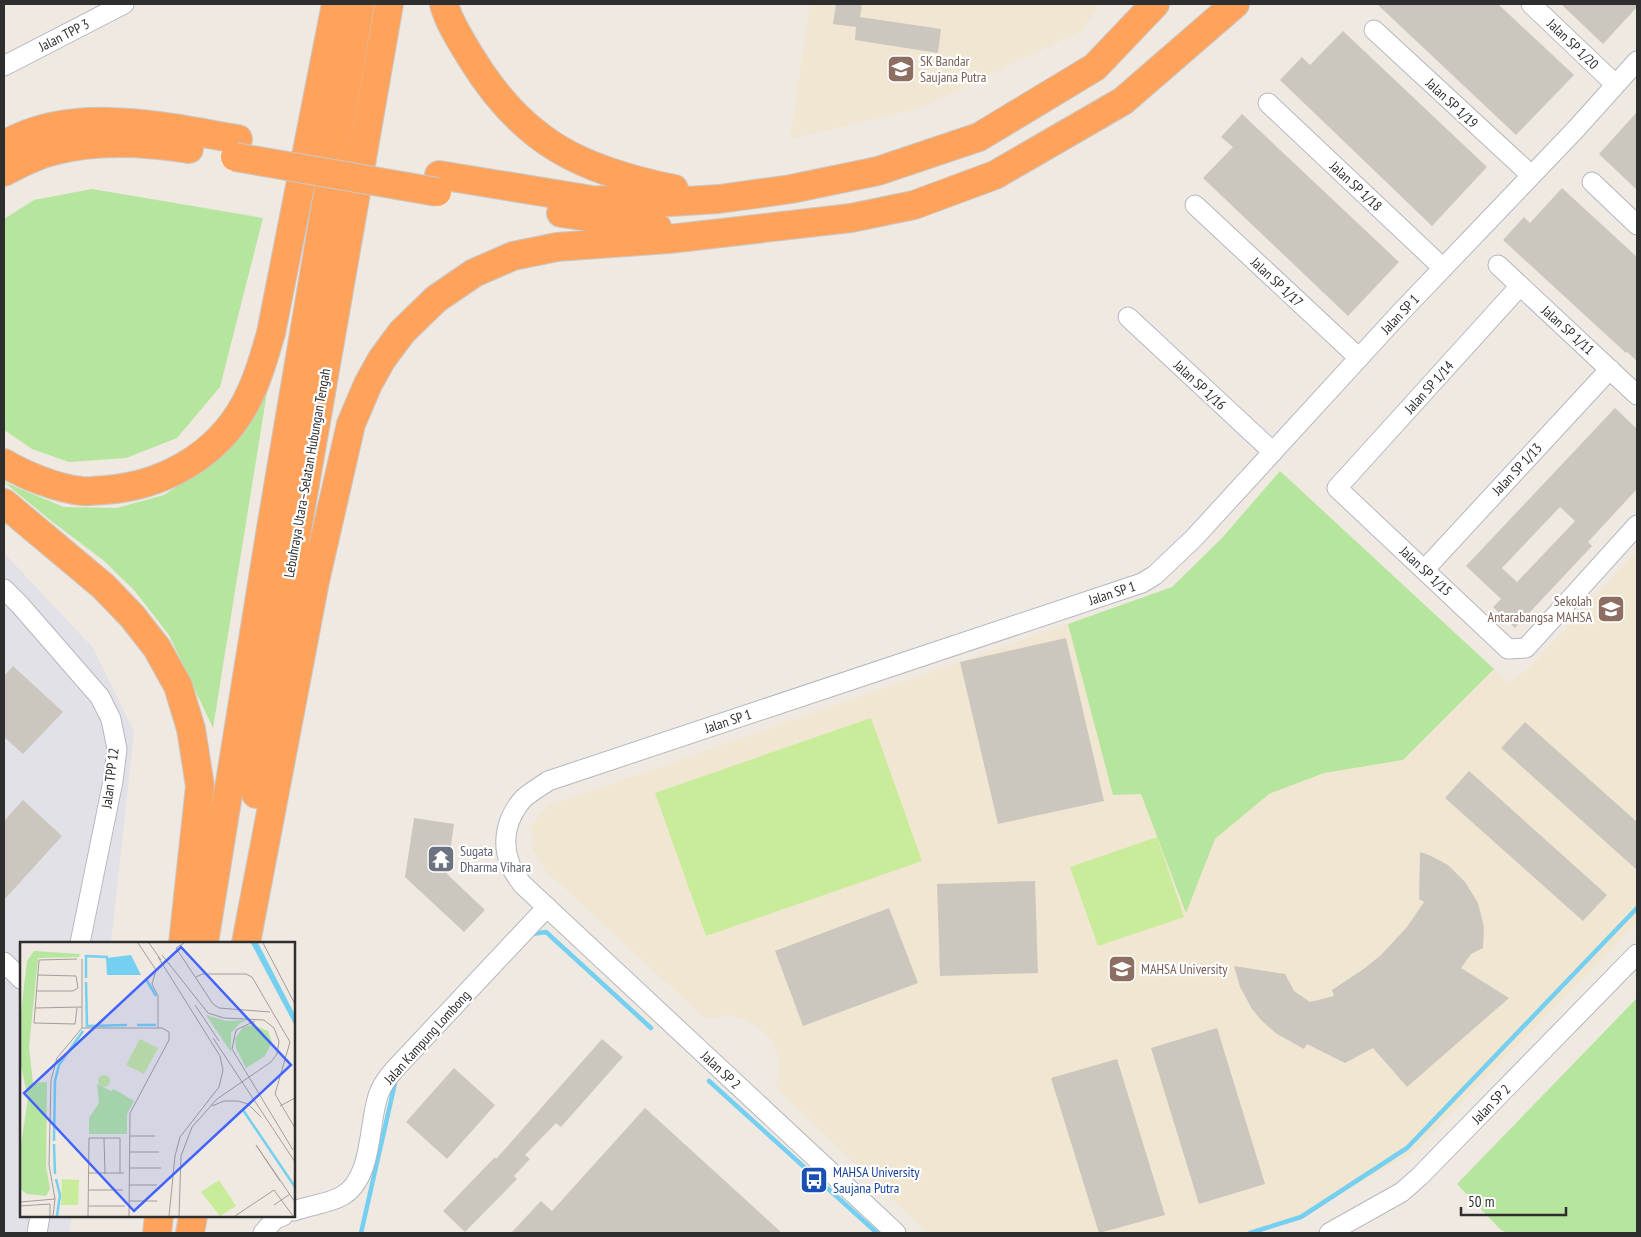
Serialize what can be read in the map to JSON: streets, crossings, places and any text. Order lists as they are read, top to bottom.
{
  "streets": {
    "highway": ["Lebuhraya Utara–Selatan Hubungan Tengah"],
    "street": [
      "Jalan TPP 3",
      "Jalan SP 1/20",
      "Jalan SP 1/19",
      "Jalan SP 1/18",
      "Jalan SP 1/17",
      "Jalan SP 1",
      "Jalan SP 1/11",
      "Jalan SP 1/16",
      "Jalan SP 1/14",
      "Jalan SP 1/13",
      "Jalan SP 1/15",
      "Jalan TPP 12",
      "Jalan Kampung Lombong",
      "Jalan SP 2"
    ]
  },
  "crossings": [
    ["Jalan SP 1/20", "Jalan SP 1"],
    ["Jalan SP 1/19", "Jalan SP 1"],
    ["Jalan SP 1/18", "Jalan SP 1"],
    ["Jalan SP 1/17", "Jalan SP 1"],
    ["Jalan SP 1", "Jalan SP 1/16"],
    ["Jalan SP 1", "Jalan Kampung Lombong"],
    ["Jalan SP 1", "Jalan SP 2"],
    ["Jalan SP 1/11", "Jalan SP 1/14"],
    ["Jalan SP 1/11", "Jalan SP 1/13"],
    ["Jalan SP 1/14", "Jalan SP 1/15"],
    ["Jalan SP 1/13", "Jalan SP 1/15"],
    ["Jalan Kampung Lombong", "Jalan SP 2"]
  ],
  "places": {
    "school or university": ["SK Bandar Saujana Putra", "Sekolah Antarabangsa MAHSA", "MAHSA University"],
    "temple": ["Sugata Dharma Vihara"],
    "bus stop": ["MAHSA University Saujana Putra"]
  },
  "scale_bar": "50 m"
}
